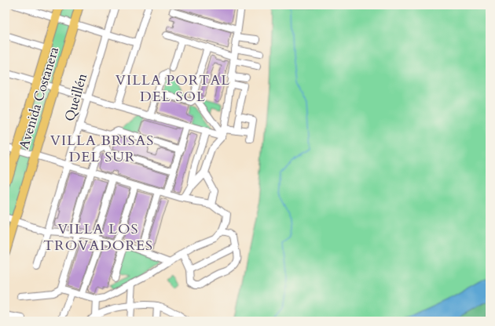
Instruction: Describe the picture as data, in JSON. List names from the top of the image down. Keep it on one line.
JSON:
{"streets":{"main road":["Avenida Costanera"],"street":["Queillén"]},"districts":["VILLA PORTAL DEL SOL","VILLA BRISAS DEL SUR","VILLA LOS TROVADORES"]}
